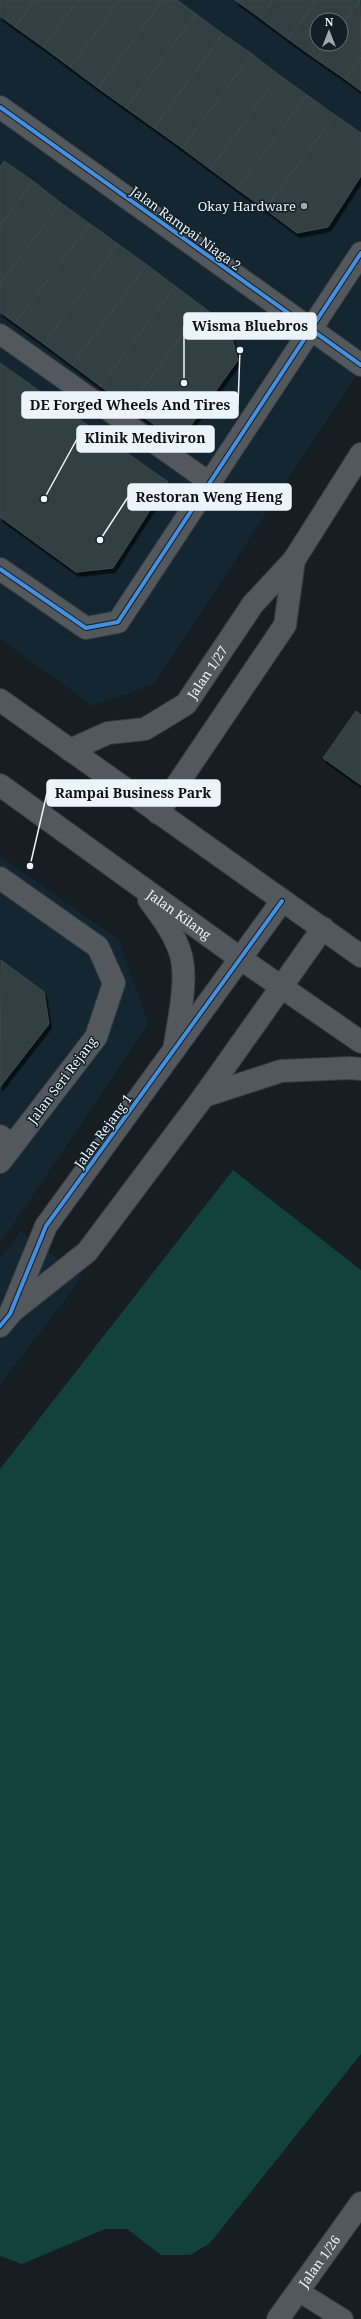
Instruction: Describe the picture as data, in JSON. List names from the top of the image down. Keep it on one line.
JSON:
{"streets":{"street":["Jalan Rampai Niaga 2","Jalan 1/27","Jalan Kilang","Jalan Seri Rejang","Jalan Rejang 1","Jalan 1/26"]},"crossings":[["Jalan Kilang","Jalan Rejang 1"]],"places":["Okay Hardware","DE Forged Wheels And Tires","Wisma Bluebros","Klinik Mediviron","Restoran Weng Heng","Rampai Business Park"],"north":"top"}
